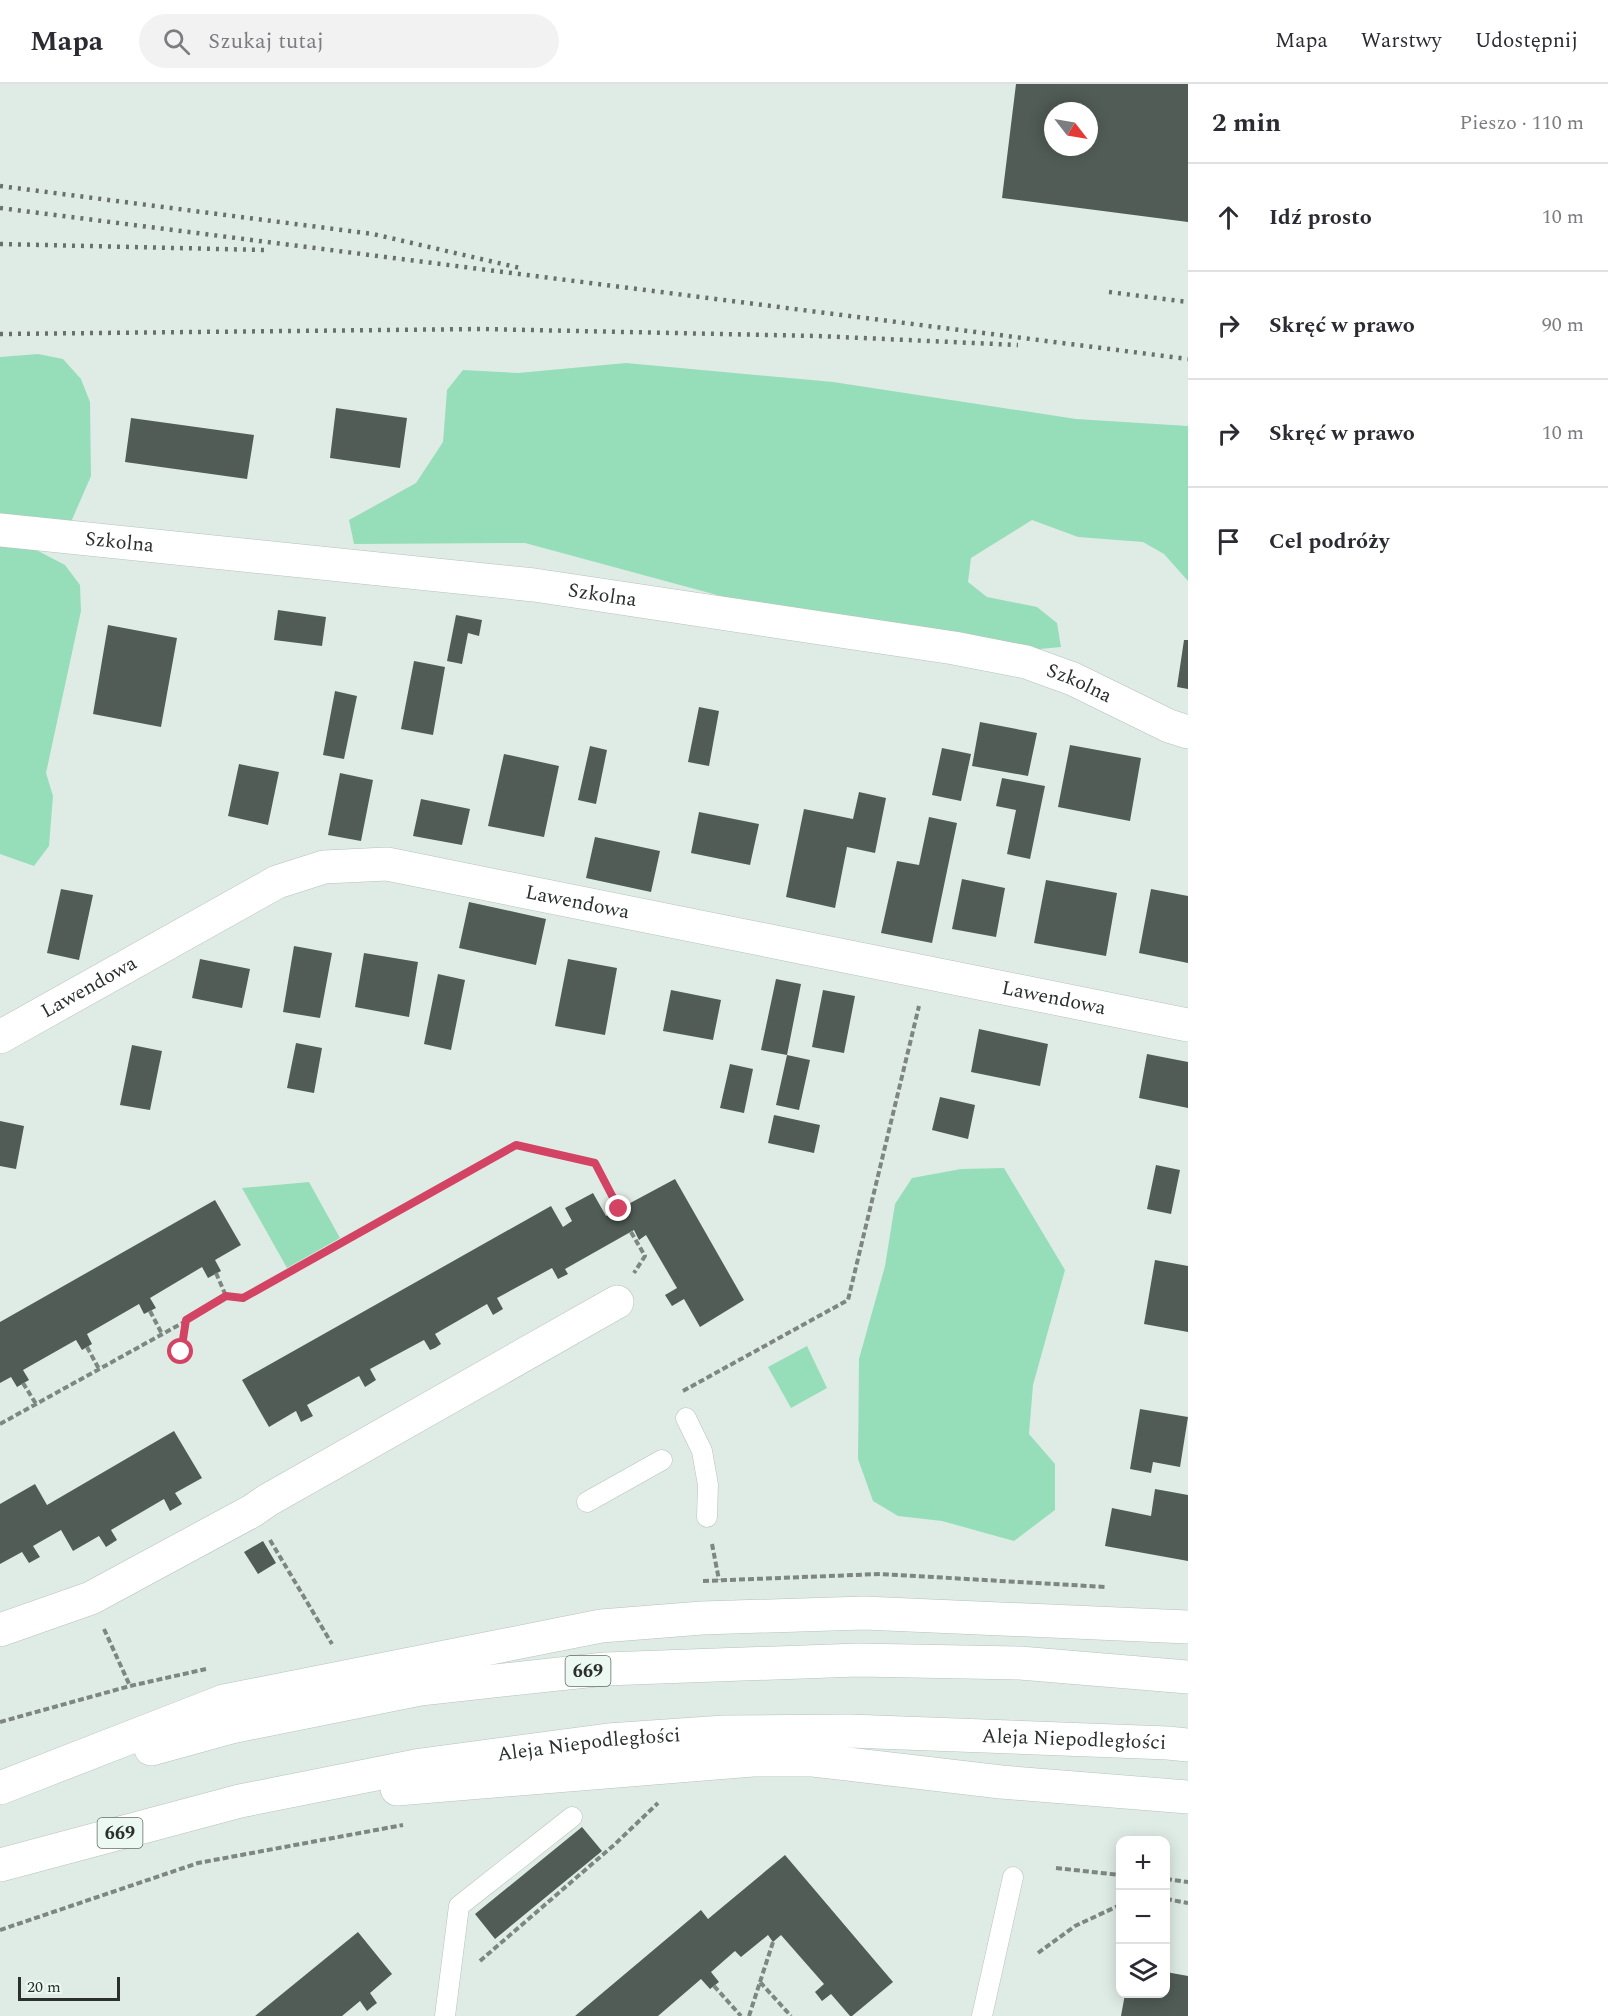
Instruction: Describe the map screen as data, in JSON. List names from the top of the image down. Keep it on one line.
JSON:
{"streets":{"main road":["Szkolna","Lawendowa","669","Aleja Niepodległości"]},"scale_bar":"20 m","north":"bottom right","page":{"header":"Mapa","search":"Szukaj tutaj","nav":["Mapa","Warstwy","Udostępnij"],"heading":["2 min","Pieszo · 110 m"],"list":[["Idź prosto","10 m"],["Skręć w prawo","90 m"],["Skręć w prawo","10 m"],"Cel podróży"],"map_buttons":["+","−"],"scale":"20 m"}}
